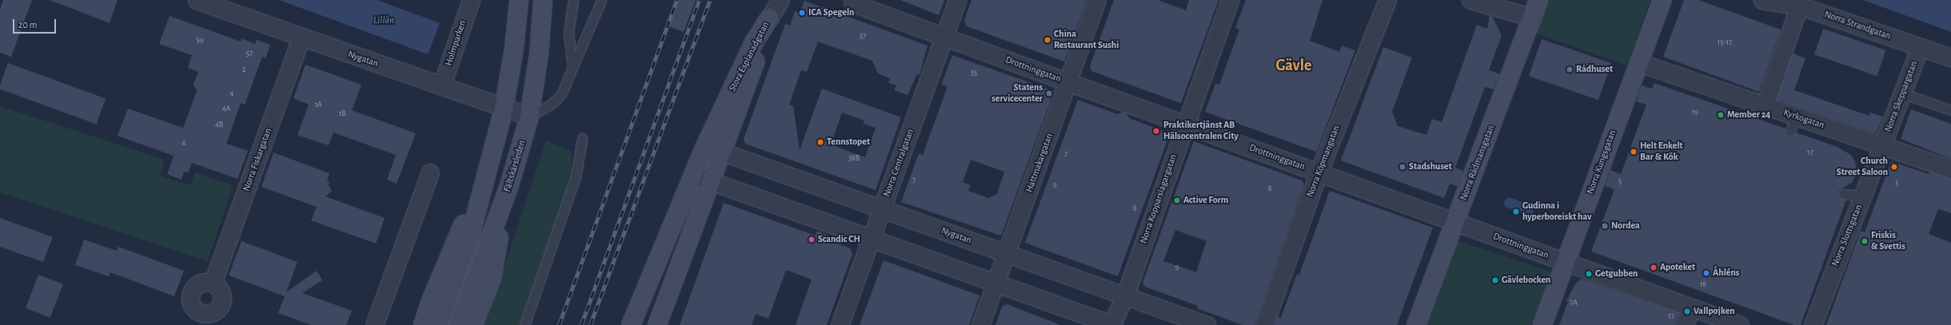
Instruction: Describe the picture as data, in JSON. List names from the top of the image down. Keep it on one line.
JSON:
{"streets":{"street":["Norra Strandgatan","Holmparken","Stora Esplanadgatan","Nygatan","Drottninggatan","Norra Skeppargatan","Kyrkogatan","Norra Fiskargatan","Norra Köpmangatan","Norra Kungsgatan","Norra Centralgatan","Hattmakargatan","Norra Rådmansgatan","Fältskärsleden","Norra Kopparslagargatan","Norra Slottsgatan"]},"crossings":[["Norra Strandgatan","Norra Skeppargatan"],["Holmparken","Nygatan"],["Stora Esplanadgatan","Nygatan"],["Nygatan","Norra Fiskargatan"],["Nygatan","Norra Centralgatan"],["Nygatan","Hattmakargatan"],["Nygatan","Fältskärsleden"],["Nygatan","Norra Kopparslagargatan"],["Drottninggatan","Norra Köpmangatan"],["Drottninggatan","Norra Kungsgatan"],["Drottninggatan","Norra Centralgatan"],["Drottninggatan","Hattmakargatan"],["Drottninggatan","Norra Rådmansgatan"],["Drottninggatan","Norra Kopparslagargatan"],["Norra Skeppargatan","Kyrkogatan"],["Norra Skeppargatan","Norra Slottsgatan"],["Kyrkogatan","Norra Kungsgatan"],["Kyrkogatan","Norra Slottsgatan"]],"districts":["Gävle"],"water":["Lillån"],"places":["ICA Spegeln","China Restaurant Sushi","Rådhuset","Statens servicecenter","Member 24","Praktikertjänst AB Hälsocentralen City","Tennstopet","Helt Enkelt Bar & Kök","Stadshuset","Church Street Saloon","Active Form","Gudinna i hyperboreiskt hav","Nordea","Scandic CH","Friskis & Svettis","Apoteket","Åhléns","Getgubben","Gävlebocken","Vallpojken"],"house_numbers":["37","59","15-17","57","2","35","4","1A","4A","19","1B","4B","6","17","7","38B","7","5","3","9","8","8","9","18","7A","17"],"scale_bar":"20 m"}
